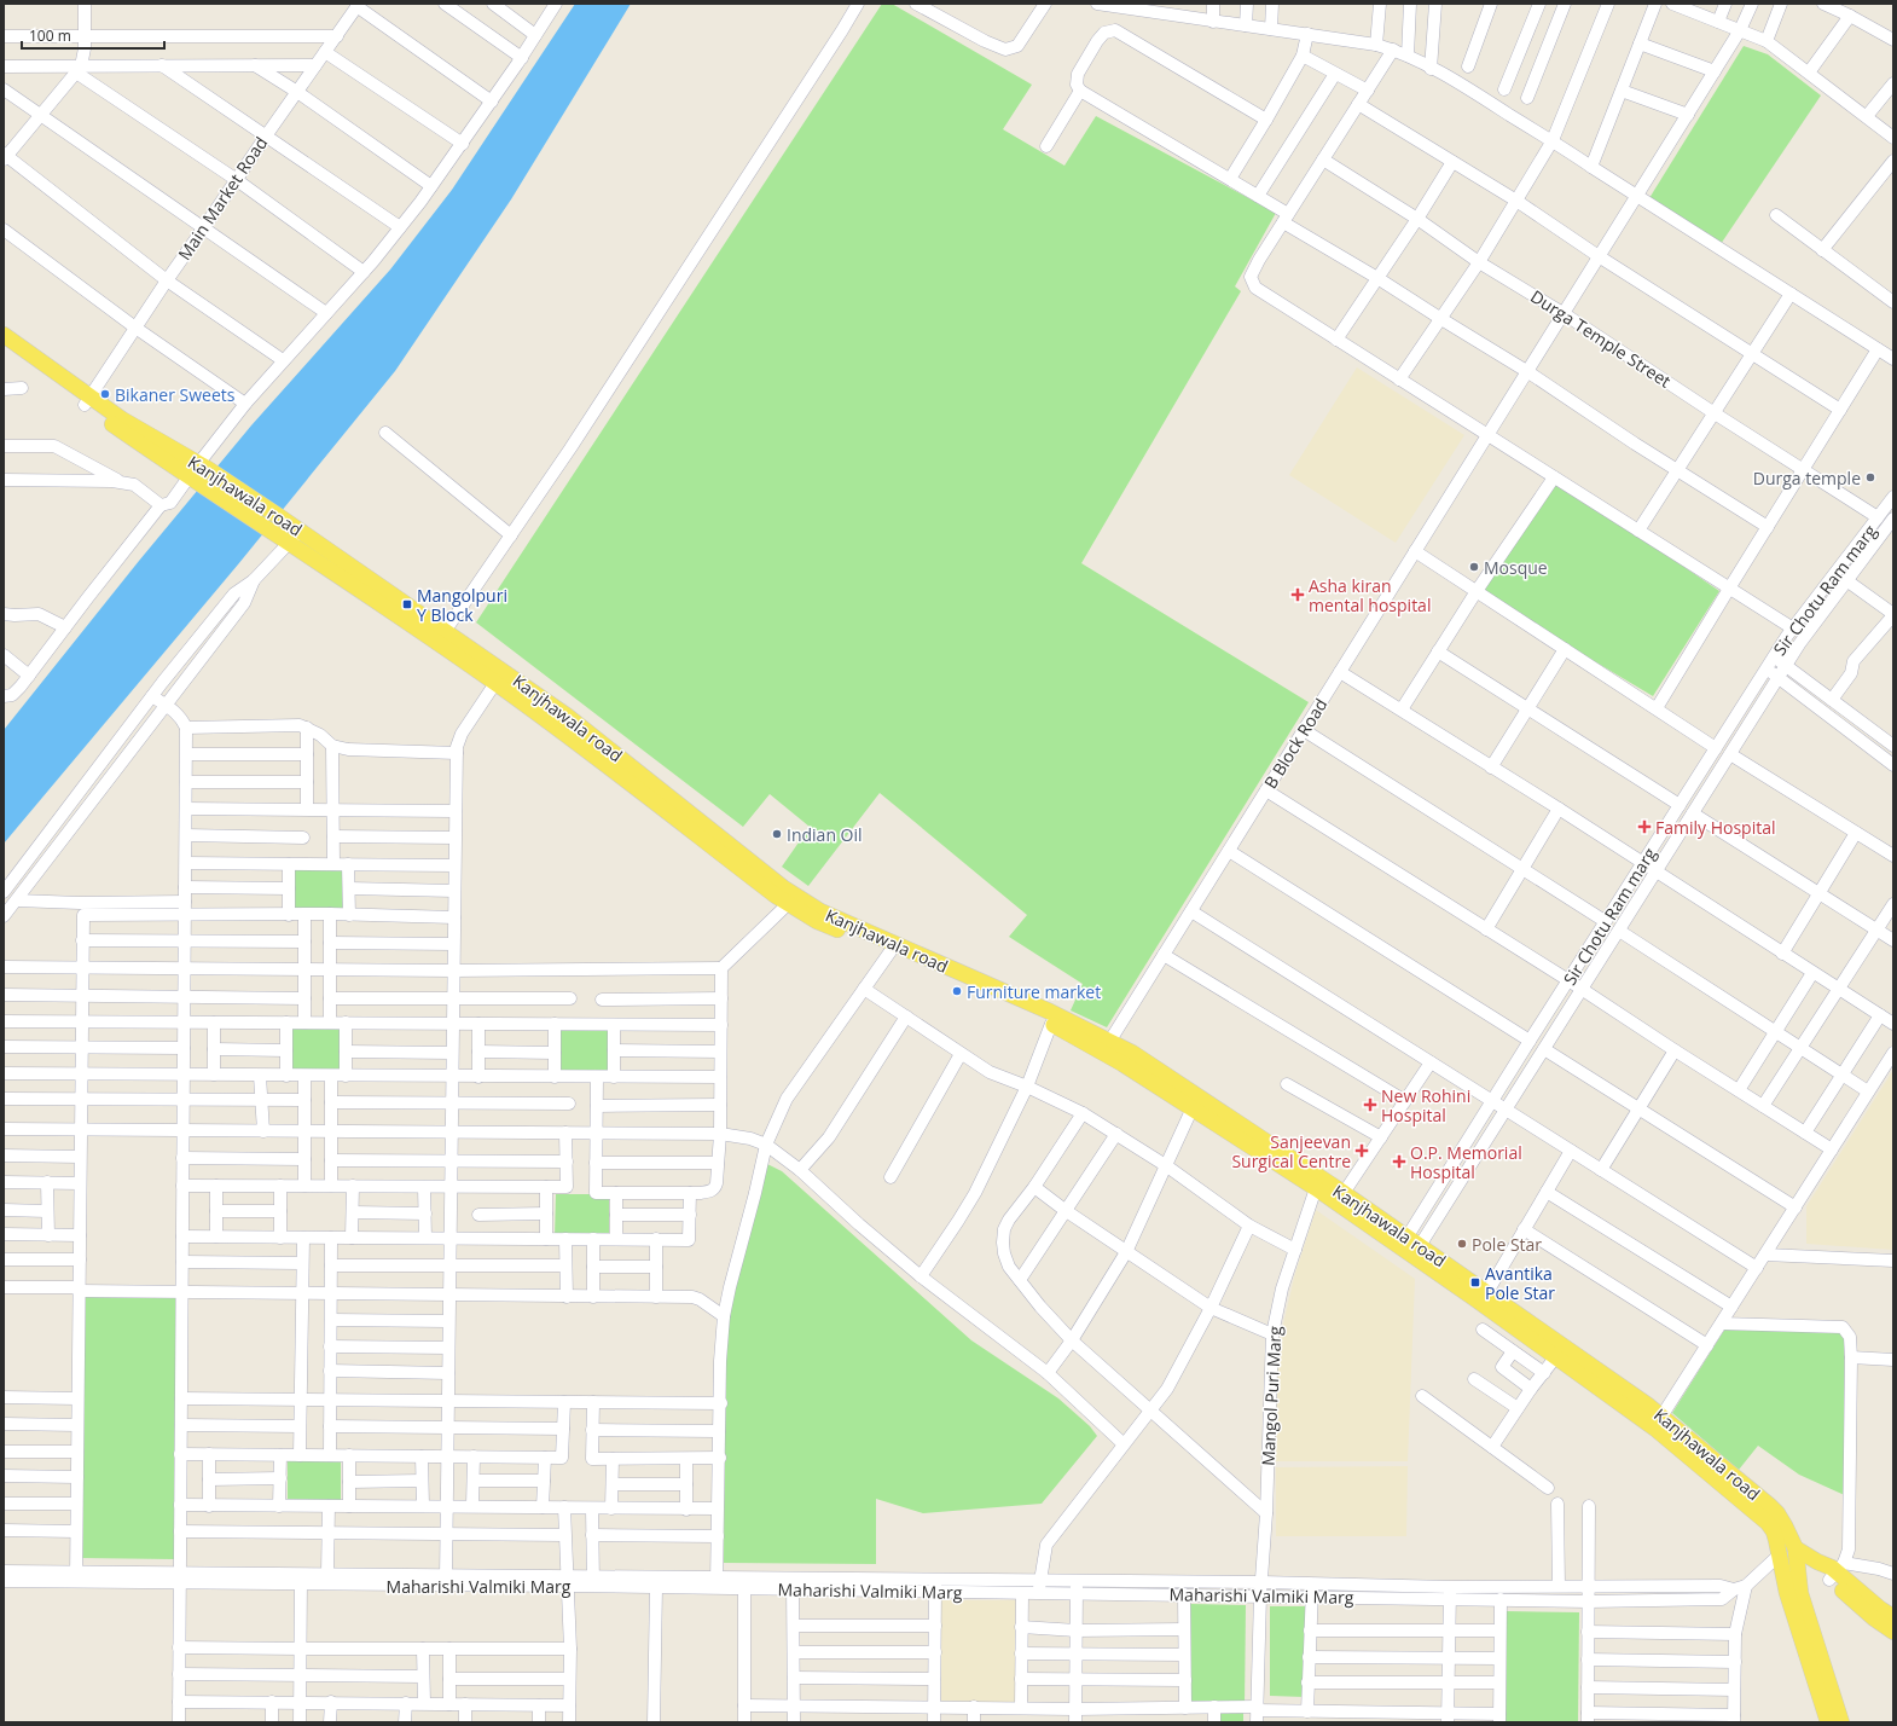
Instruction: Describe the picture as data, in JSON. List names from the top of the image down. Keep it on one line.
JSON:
{"streets":{"main road":["Kanjhawala road"],"street":["Main Market Road","Durga Temple Street","Sir Chotu Ram marg","B Block Road","Mangol Puri Marg","Maharishi Valmiki Marg"]},"crossings":[["Main Market Road","Kanjhawala road"],["Durga Temple Street","Sir Chotu Ram marg"],["Durga Temple Street","B Block Road"],["Kanjhawala road","Sir Chotu Ram marg"],["Kanjhawala road","B Block Road"],["Kanjhawala road","Mangol Puri Marg"],["Kanjhawala road","Maharishi Valmiki Marg"],["Mangol Puri Marg","Maharishi Valmiki Marg"]],"places":{"other":["Bikaner Sweets","Durga temple","Mosque","Indian Oil","Furniture market","Pole Star"],"health":["Asha kiran mental hospital","Family Hospital","New Rohini Hospital","Sanjeevan Surgical Centre","O.P. Memorial Hospital"],"transit":["Mangolpuri Y Block","Avantika Pole Star"]},"scale_bar":"100 m"}
